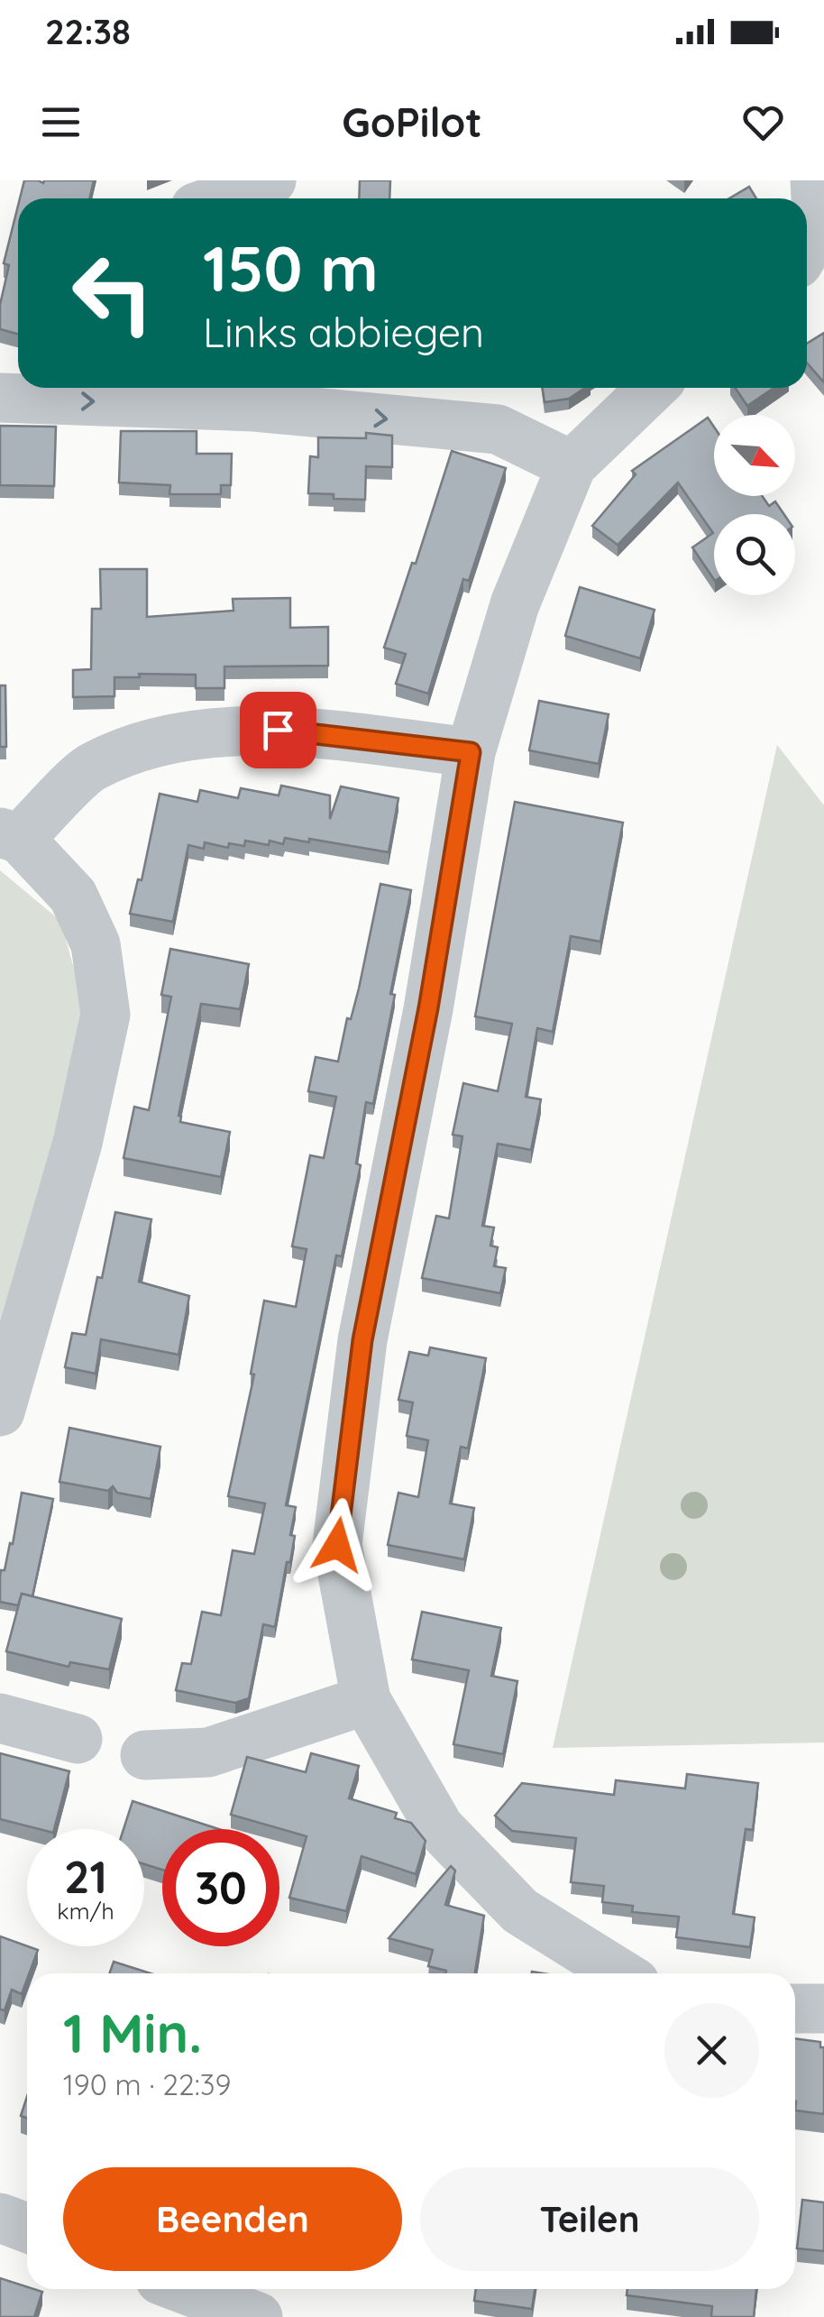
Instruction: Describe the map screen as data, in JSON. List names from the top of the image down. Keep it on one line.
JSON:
{"north":"bottom right","page":{"status":"22:38","header":"GoPilot","turn":["150 m","Links abbiegen"],"speed":"21 km/h","limit":"30","heading":["1 Min.","190 m · 22:39"],"buttons":["Beenden","Teilen"]}}
